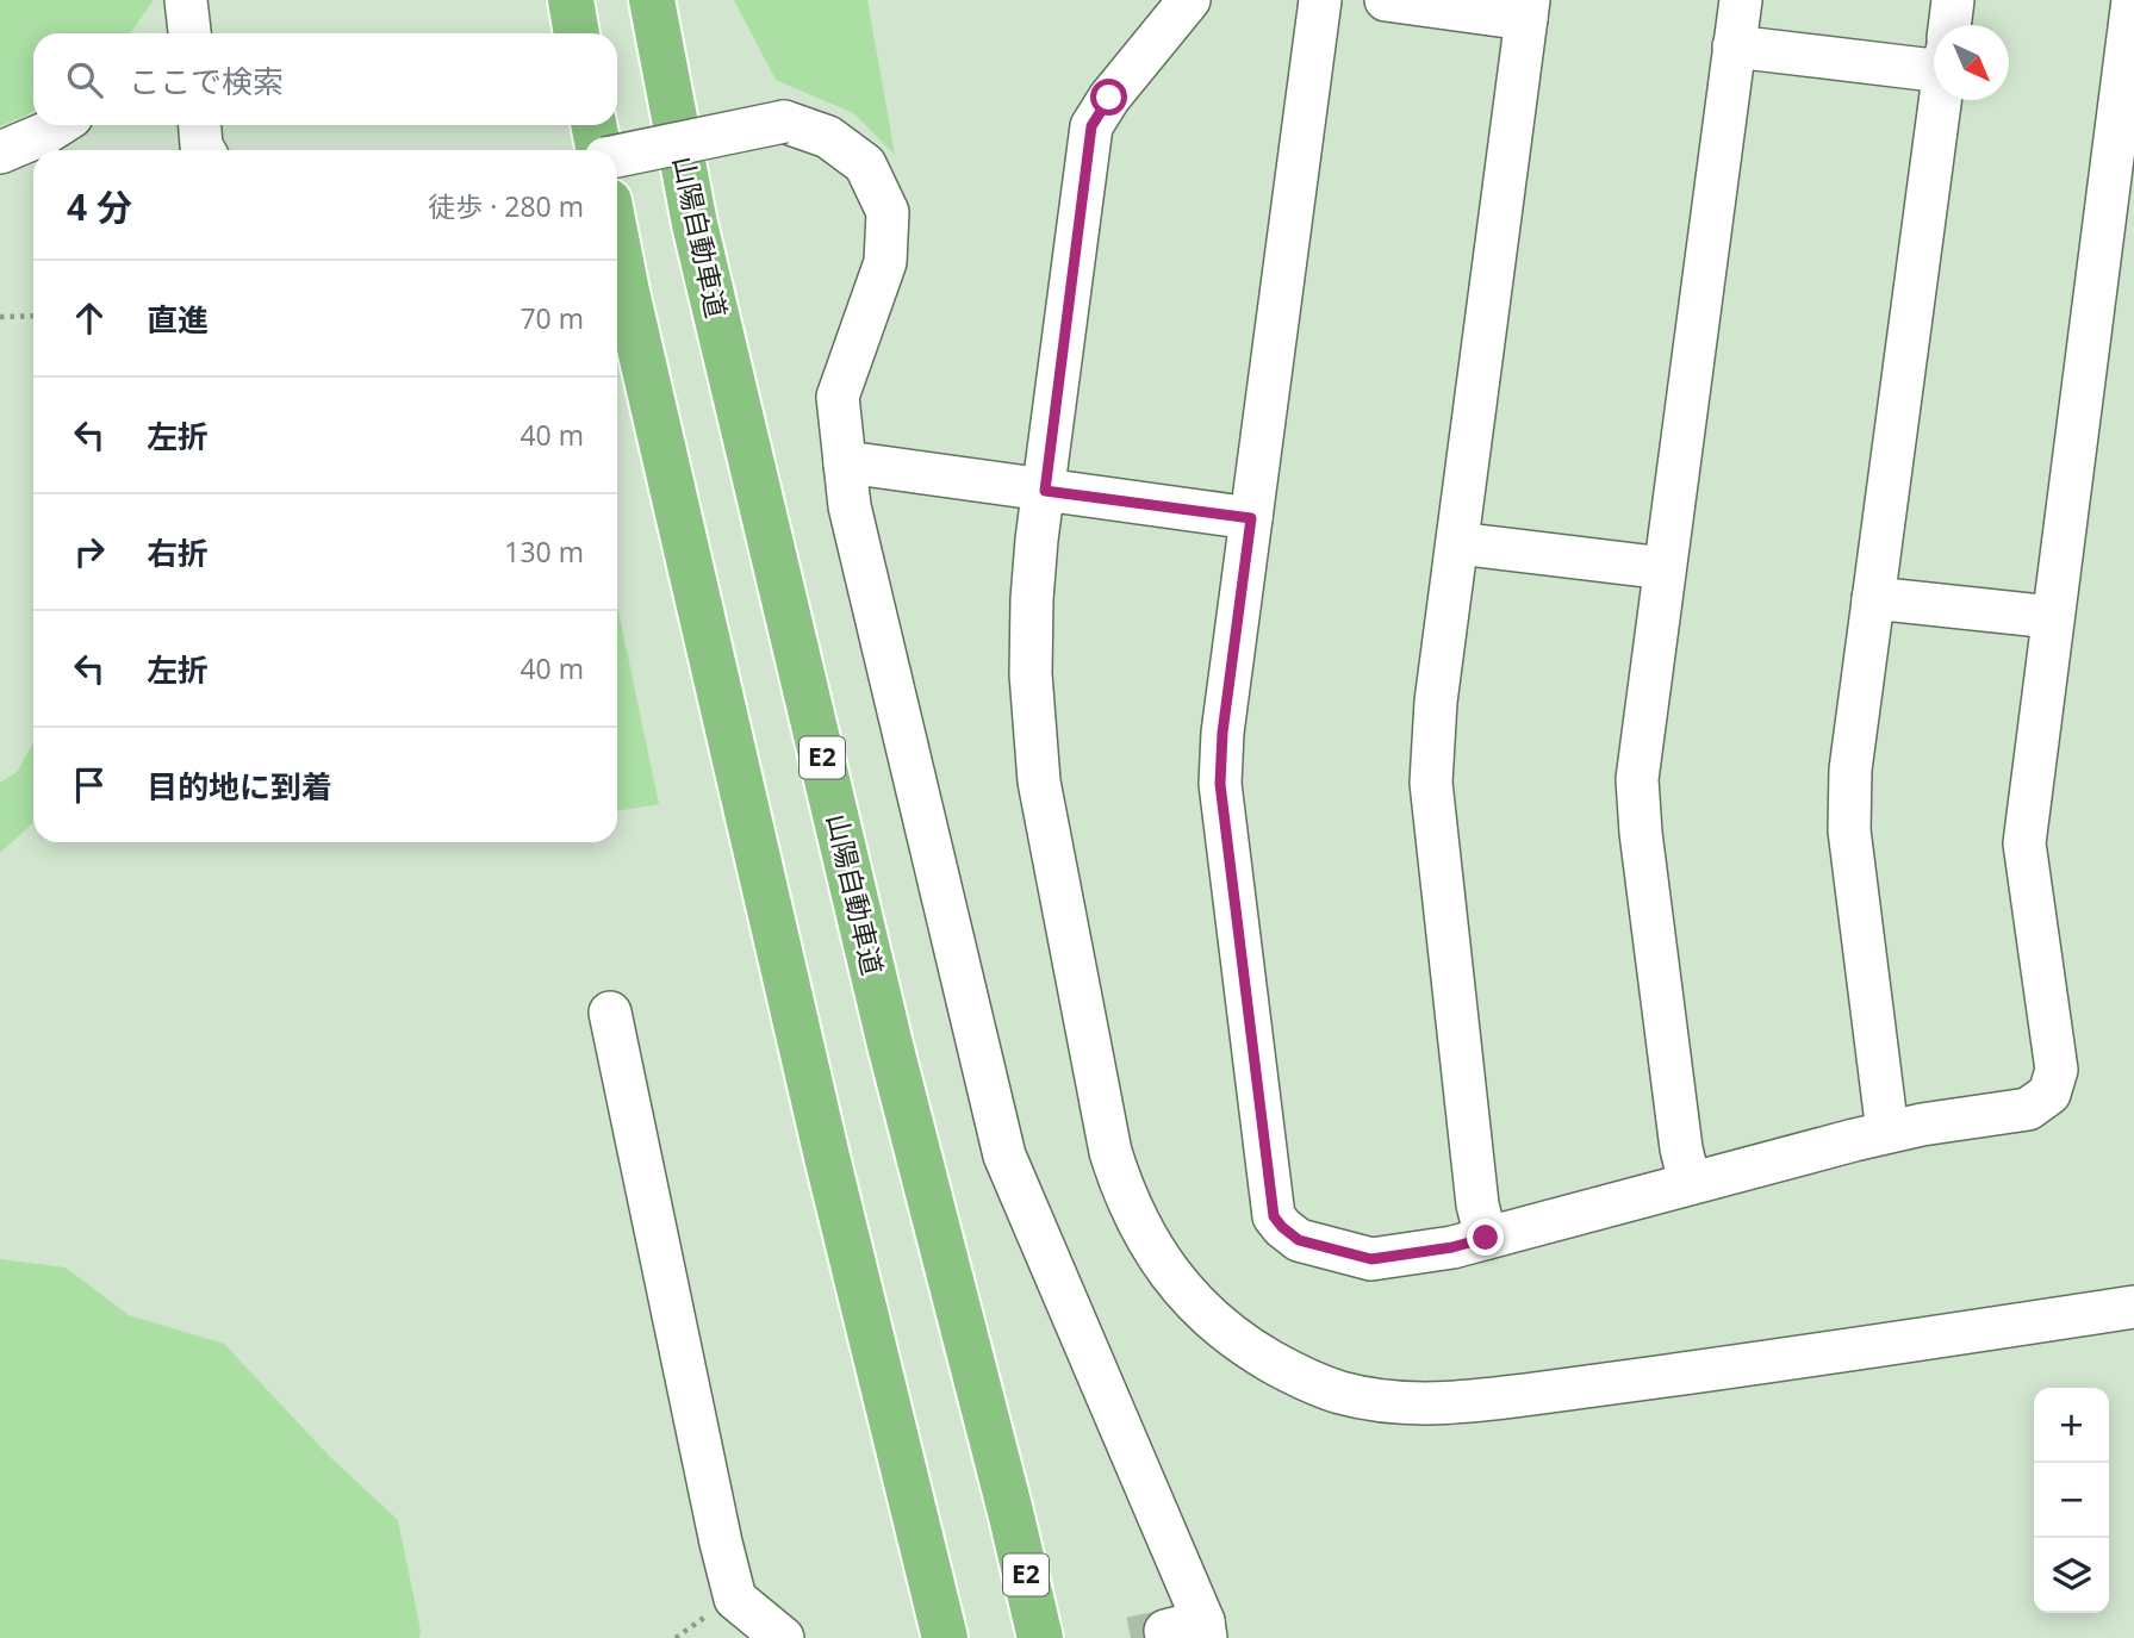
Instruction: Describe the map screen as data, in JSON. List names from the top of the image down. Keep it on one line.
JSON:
{"streets":{"highway":["山陽自動車道","E2"]},"north":"bottom right","page":{"search":"ここで検索","heading":["4 分","徒歩 · 280 m"],"list":[["直進","70 m"],["左折","40 m"],["右折","130 m"],["左折","40 m"],"目的地に到着"],"map_buttons":["+","−"]}}
